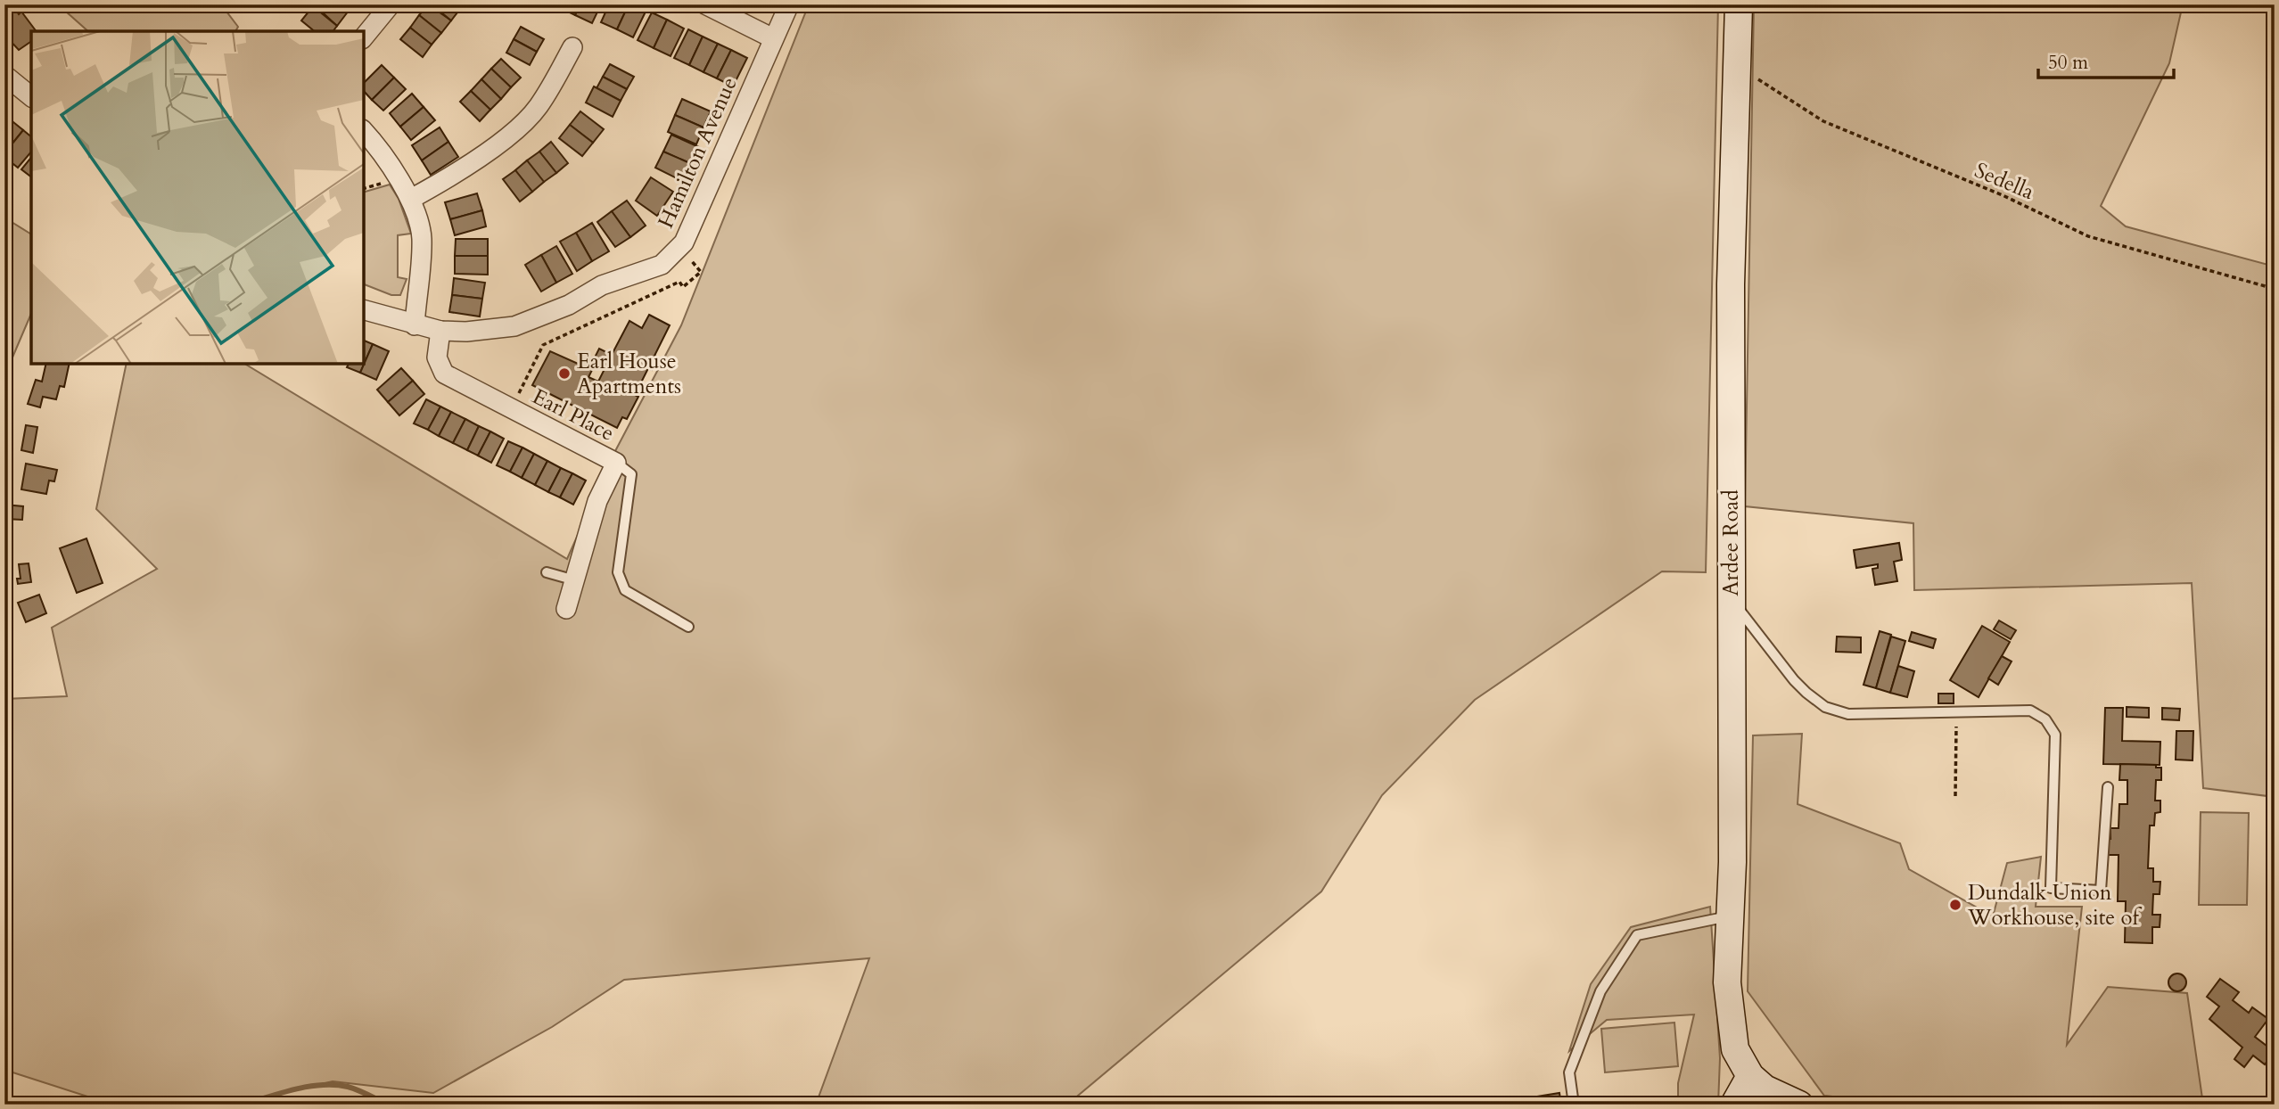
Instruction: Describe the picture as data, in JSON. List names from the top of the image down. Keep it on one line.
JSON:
{"streets":{"main road":["Ardee Road"],"street":["Hamilton Avenue","Earl Place"],"path":["Sedella"]},"crossings":[["Hamilton Avenue","Earl Place"],["Sedella","Ardee Road"]],"places":["Earl House Apartments","Dundalk Union Workhouse, site of"],"scale_bar":"50 m"}
